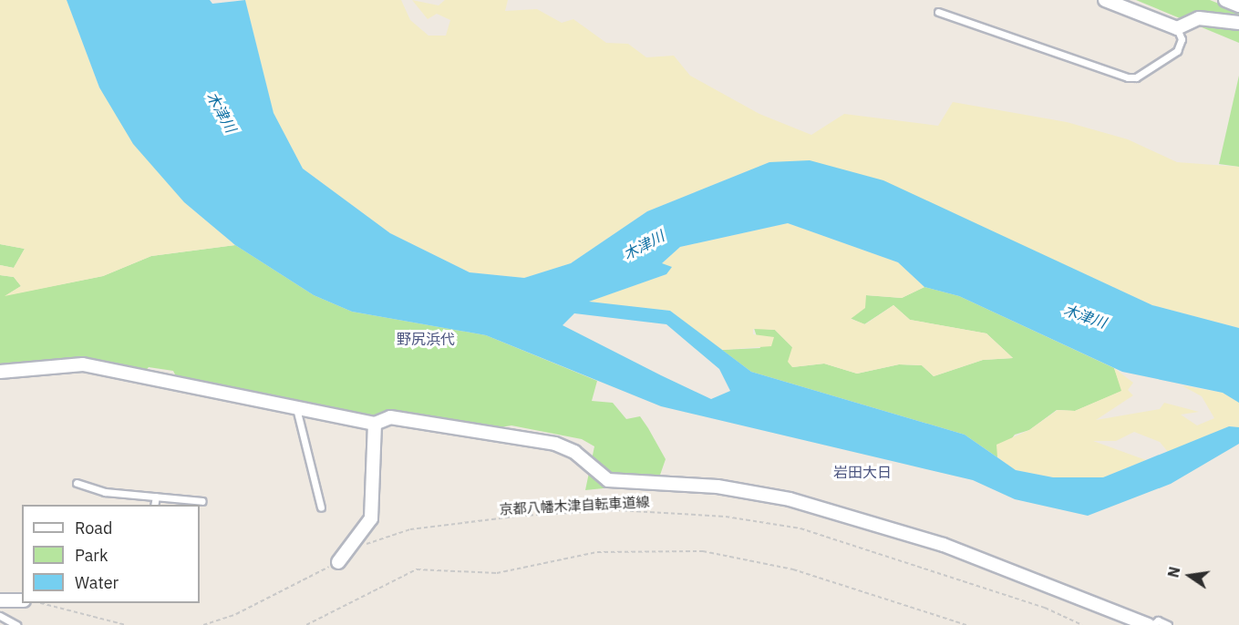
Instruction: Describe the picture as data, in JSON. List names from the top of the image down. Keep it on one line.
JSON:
{"streets":{"path":["京都八幡木津自転車道線"]},"districts":["野尻浜代","岩田大日"],"water":["木津川"],"legend":["Road","Park","Water"],"north":"left"}
